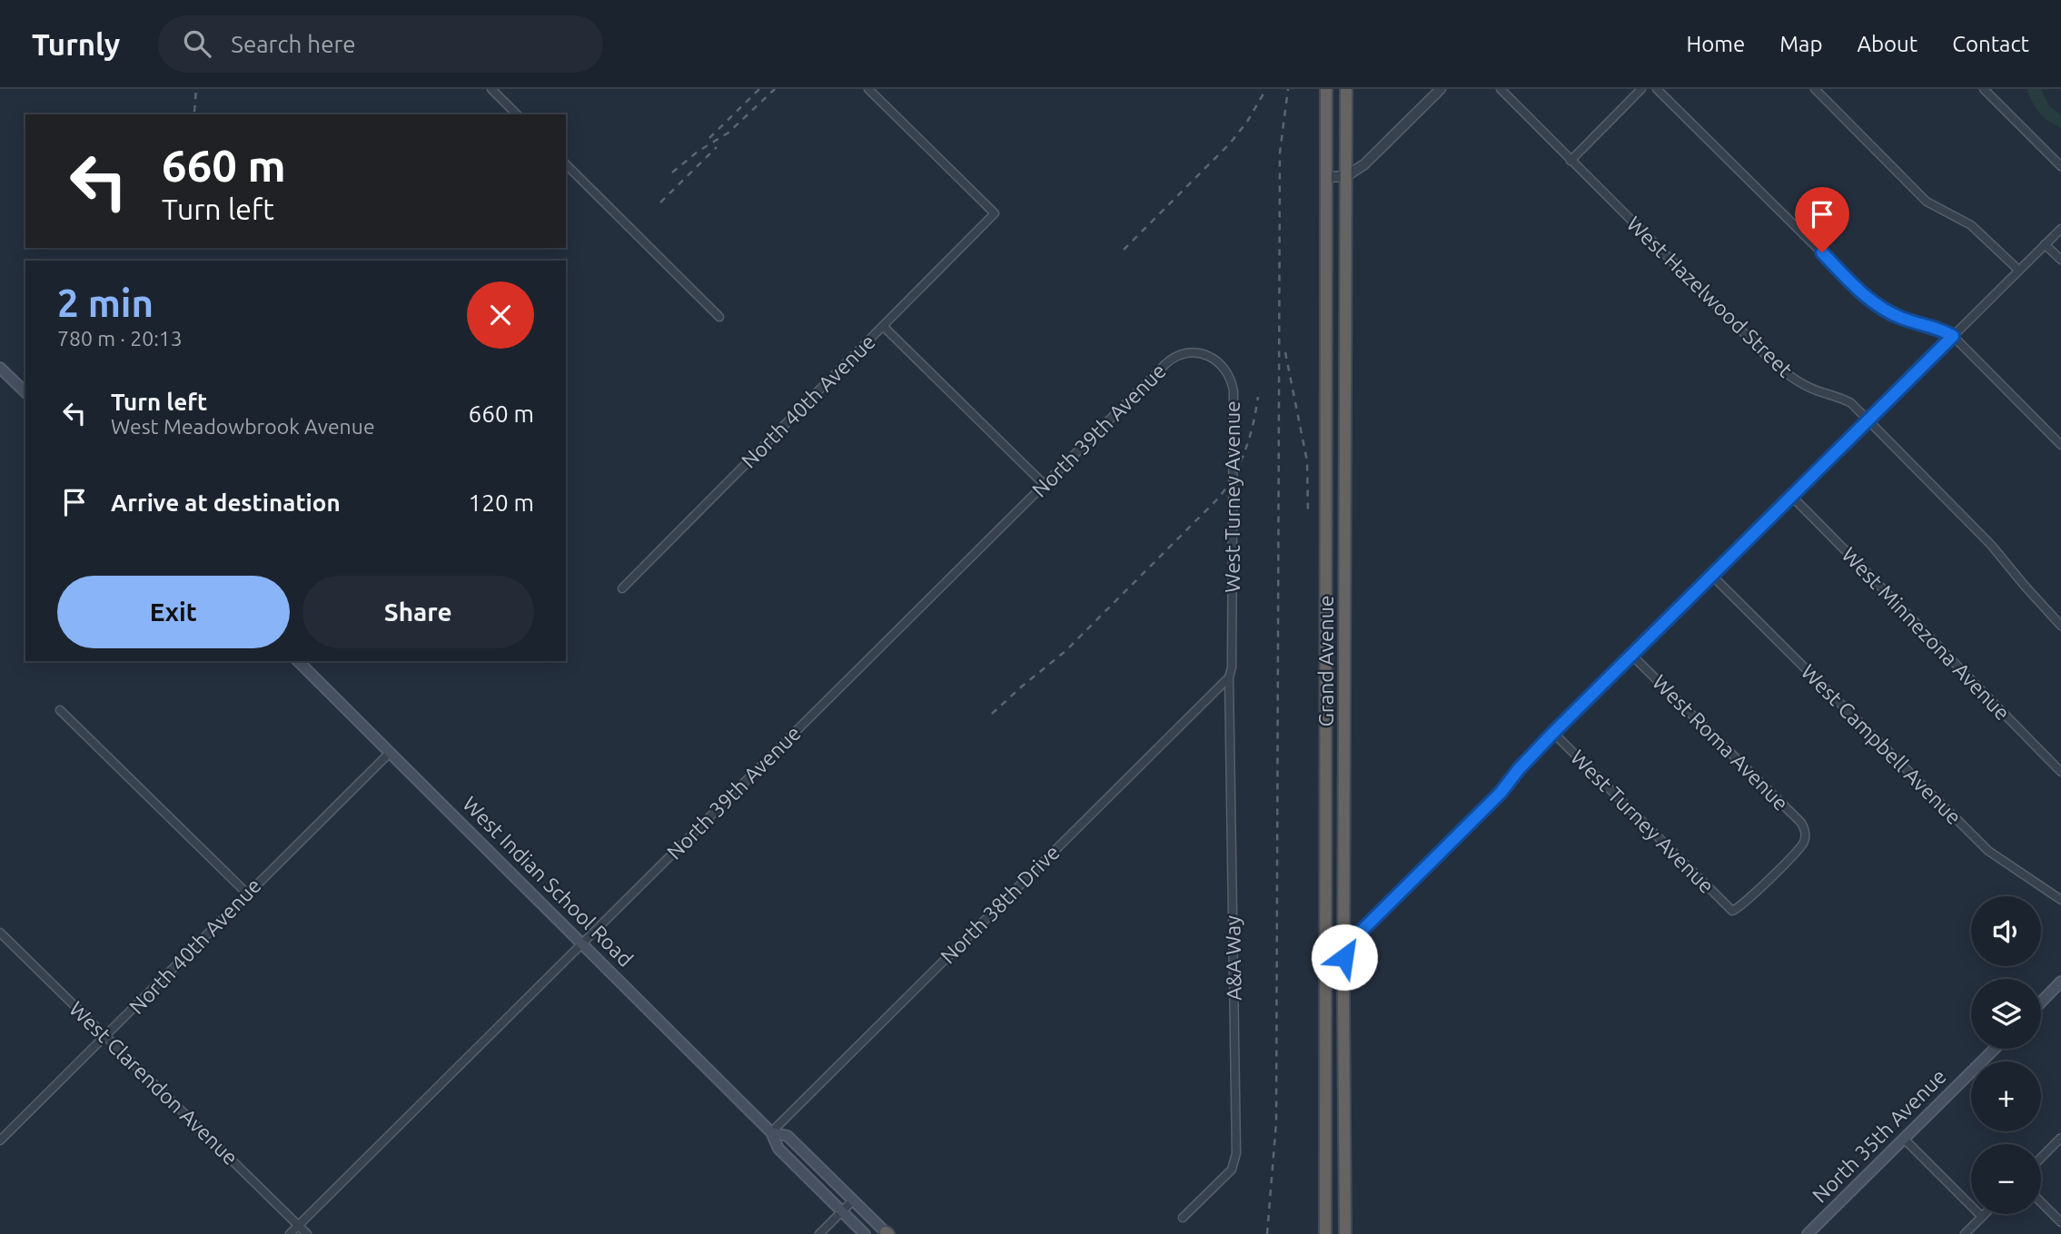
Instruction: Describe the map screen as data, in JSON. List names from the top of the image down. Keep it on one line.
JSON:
{"streets":{"highway":["Grand Avenue"],"main road":["West Indian School Road","North 35th Avenue"],"street":["West Hazelwood Street","North 40th Avenue","North 39th Avenue","West Turney Avenue","West Minnezona Avenue","West Roma Avenue","West Campbell Avenue","North 38th Drive","A&A Way","West Clarendon Avenue"]},"crossings":[["North 40th Avenue","West Indian School Road"],["North 40th Avenue","West Clarendon Avenue"],["North 39th Avenue","West Turney Avenue"],["North 39th Avenue","West Indian School Road"],["North 39th Avenue","West Clarendon Avenue"],["West Turney Avenue","West Roma Avenue"],["West Turney Avenue","North 38th Drive"],["West Turney Avenue","A&A Way"],["West Indian School Road","North 38th Drive"],["North 38th Drive","A&A Way"]],"page":{"header":"Turnly","search":"Search here","nav":["Home","Map","About","Contact"],"turn":["660 m","Turn left"],"heading":["2 min","780 m · 20:13"],"list":[{"name":"Turn left","note":"West Meadowbrook Avenue","value":"660 m"},{"name":"Arrive at destination","value":"120 m"}],"buttons":["Exit","Share"],"map_buttons":["+","−"]}}
